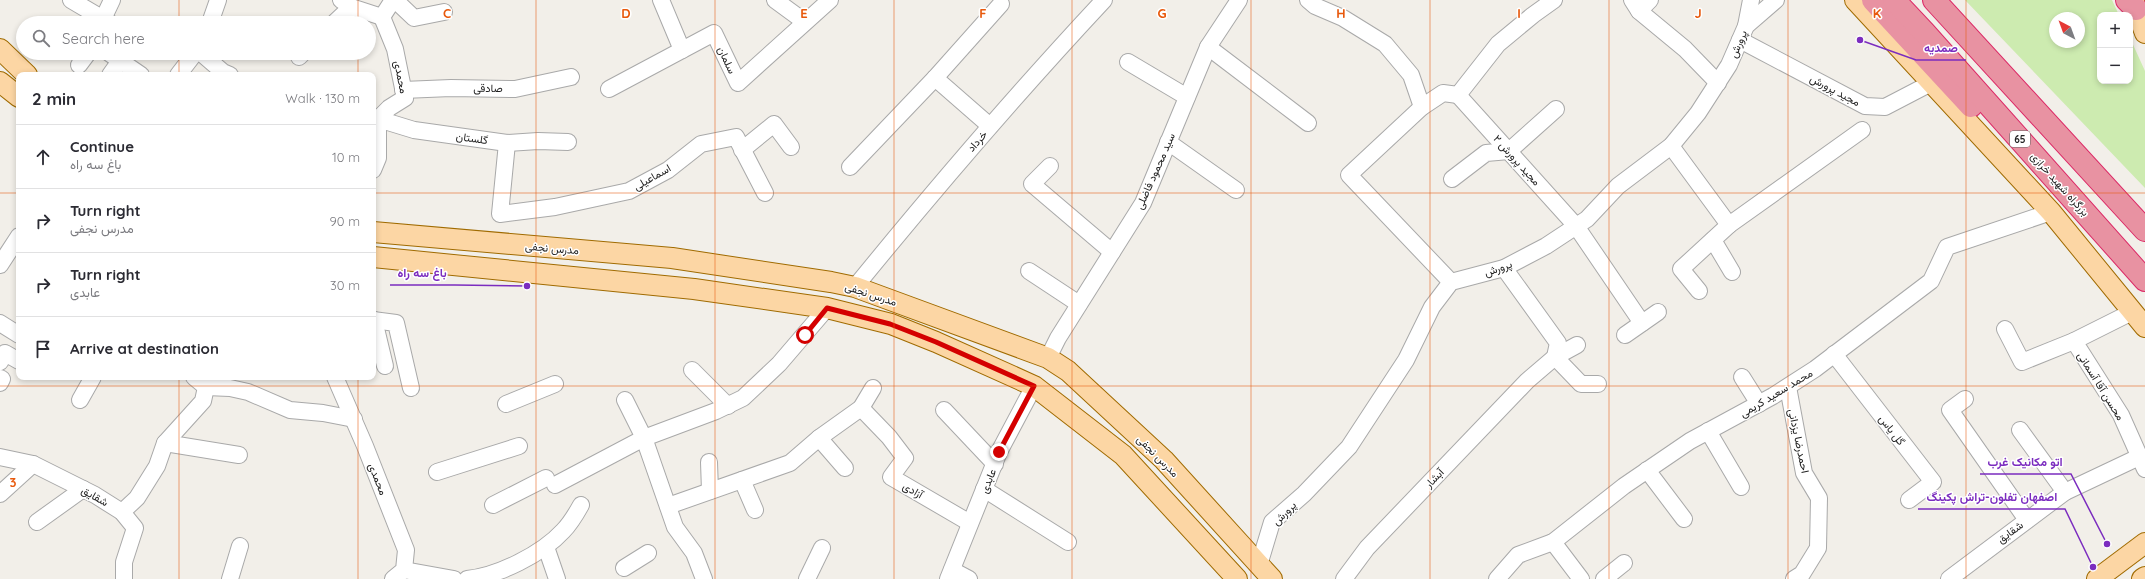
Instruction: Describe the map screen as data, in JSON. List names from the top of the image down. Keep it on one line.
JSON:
{"streets":{"highway":["65","بزرگراه شهید خرازی"],"main road":["مدرس نجفی"],"street":["پرورش","سلمان","محمدی","صادقی","مجید پرورش","گلستان","خرداد","مجید پرورش ۲","سید محمود فاضلی","اسماعیلی","محسن آقا آسمانی","محمد سعید کریمی","گل یاس","احمدرضا یزدانی","آبشار","عابدی","آزادی","شقایق"]},"crossings":[["پرورش","مجید پرورش"],["پرورش","مجید پرورش ۲"],["پرورش","مدرس نجفی"],["محمدی","صادقی"],["محمدی","گلستان"],["گلستان","اسماعیلی"],["خرداد","مدرس نجفی"],["سید محمود فاضلی","مدرس نجفی"],["مدرس نجفی","عابدی"],["محسن آقا آسمانی","شقایق"],["محمد سعید کریمی","گل یاس"],["محمد سعید کریمی","احمدرضا یزدانی"],["عابدی","آزادی"]],"places":["صمدیه","باغ سه راه","اتو مکانیک غرب","اصفهان تفلون-تراش پکینگ"],"north":"top left","page":{"map_buttons":["+","−"],"search":"Search here","heading":["2 min","Walk · 130 m"],"list":[["Continue","باغ سه راه","10 m"],["Turn right","مدرس نجفی","90 m"],["Turn right","عابدی","30 m"],"Arrive at destination"]},"grid":{"columns":["C","D","E","F","G","H","I","J","K"],"rows":["3"]}}
